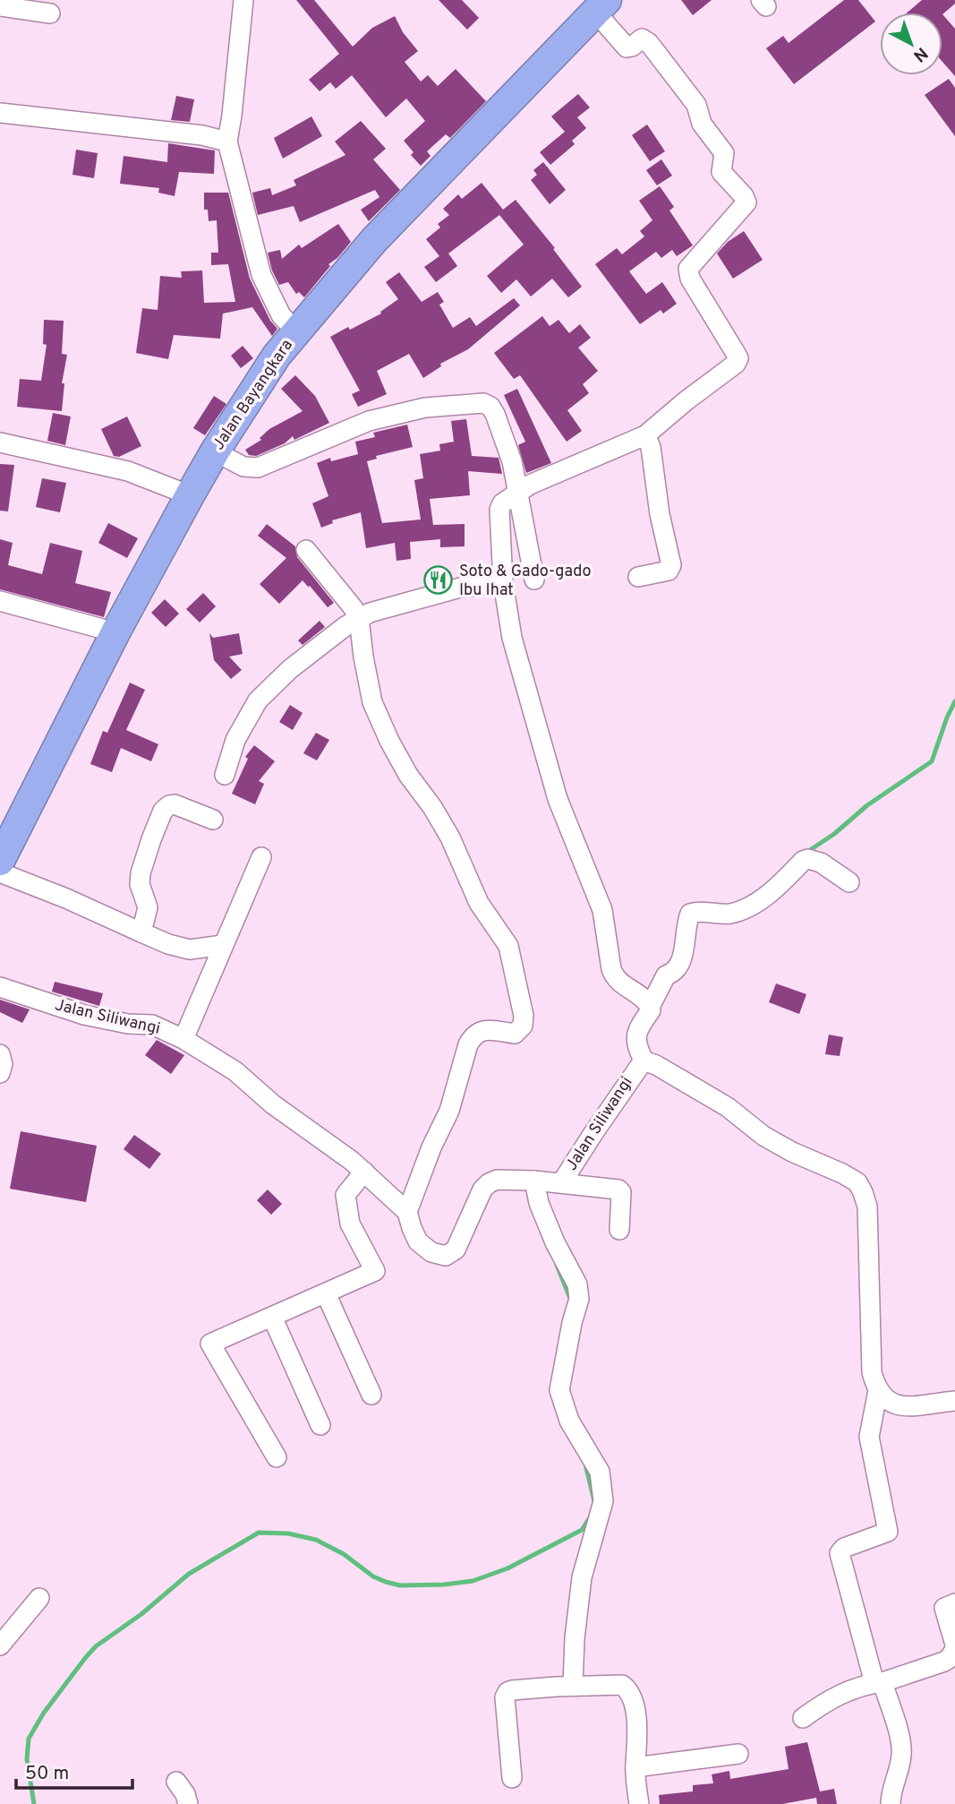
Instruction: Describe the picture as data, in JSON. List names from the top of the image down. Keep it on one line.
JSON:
{"streets":{"highway":["Jalan Bayangkara"],"street":["Jalan Siliwangi"]},"places":{"restaurant":["Soto & Gado-gado Ibu Ihat"]},"scale_bar":"50 m","north":"bottom right"}
